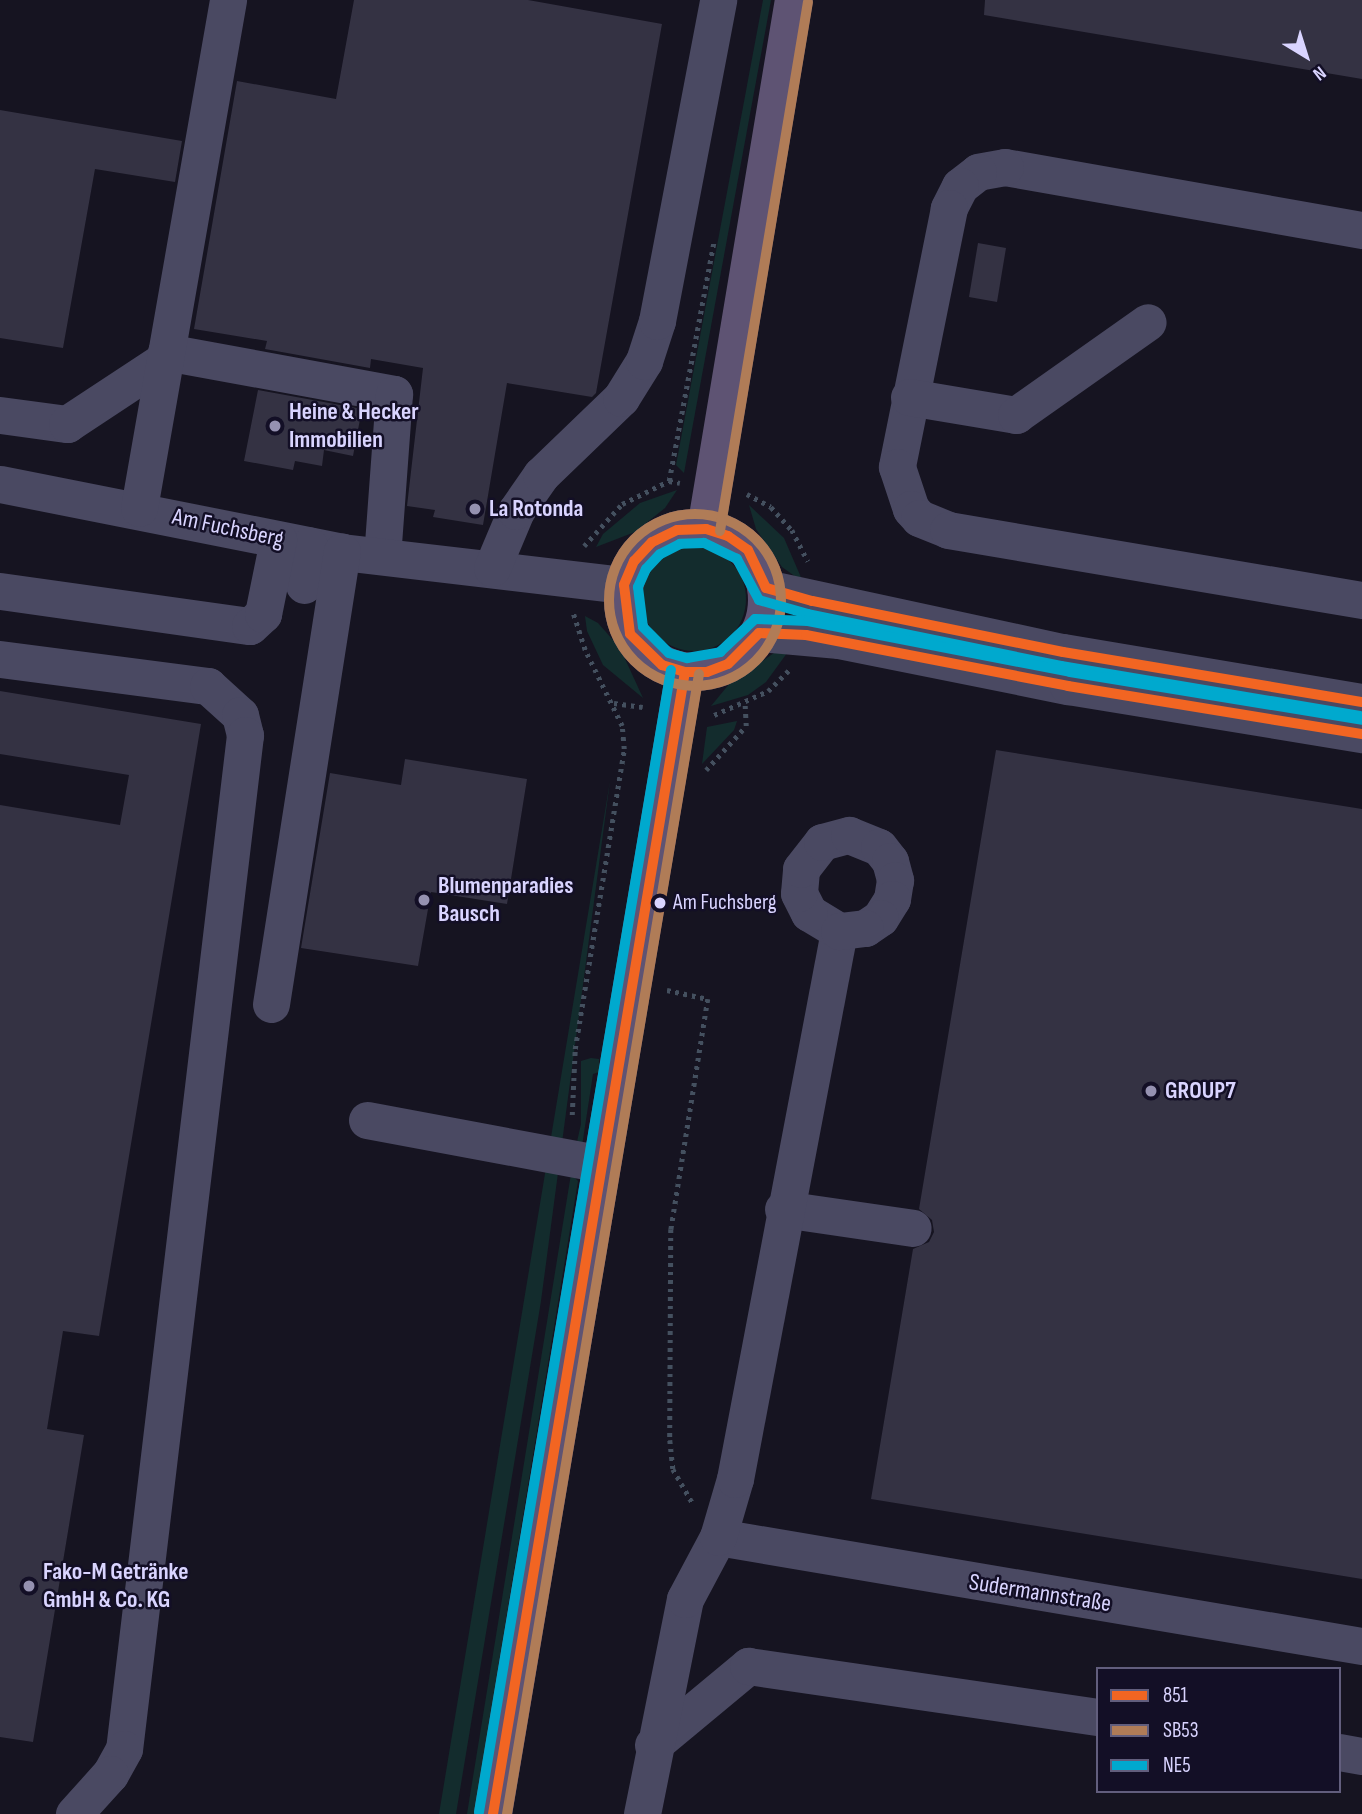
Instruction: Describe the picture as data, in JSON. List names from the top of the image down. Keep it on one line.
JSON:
{"streets":{"street":["Am Fuchsberg","Sudermannstraße"]},"places":["Heine & Hecker Immobilien","La Rotonda","Blumenparadies Bausch","Am Fuchsberg","GROUP7","Fako-M Getränke GmbH & Co. KG"],"lines":["transit line SB53","transit line 851","transit line NE5"],"legend":["851","SB53","NE5"],"north":"bottom right"}
